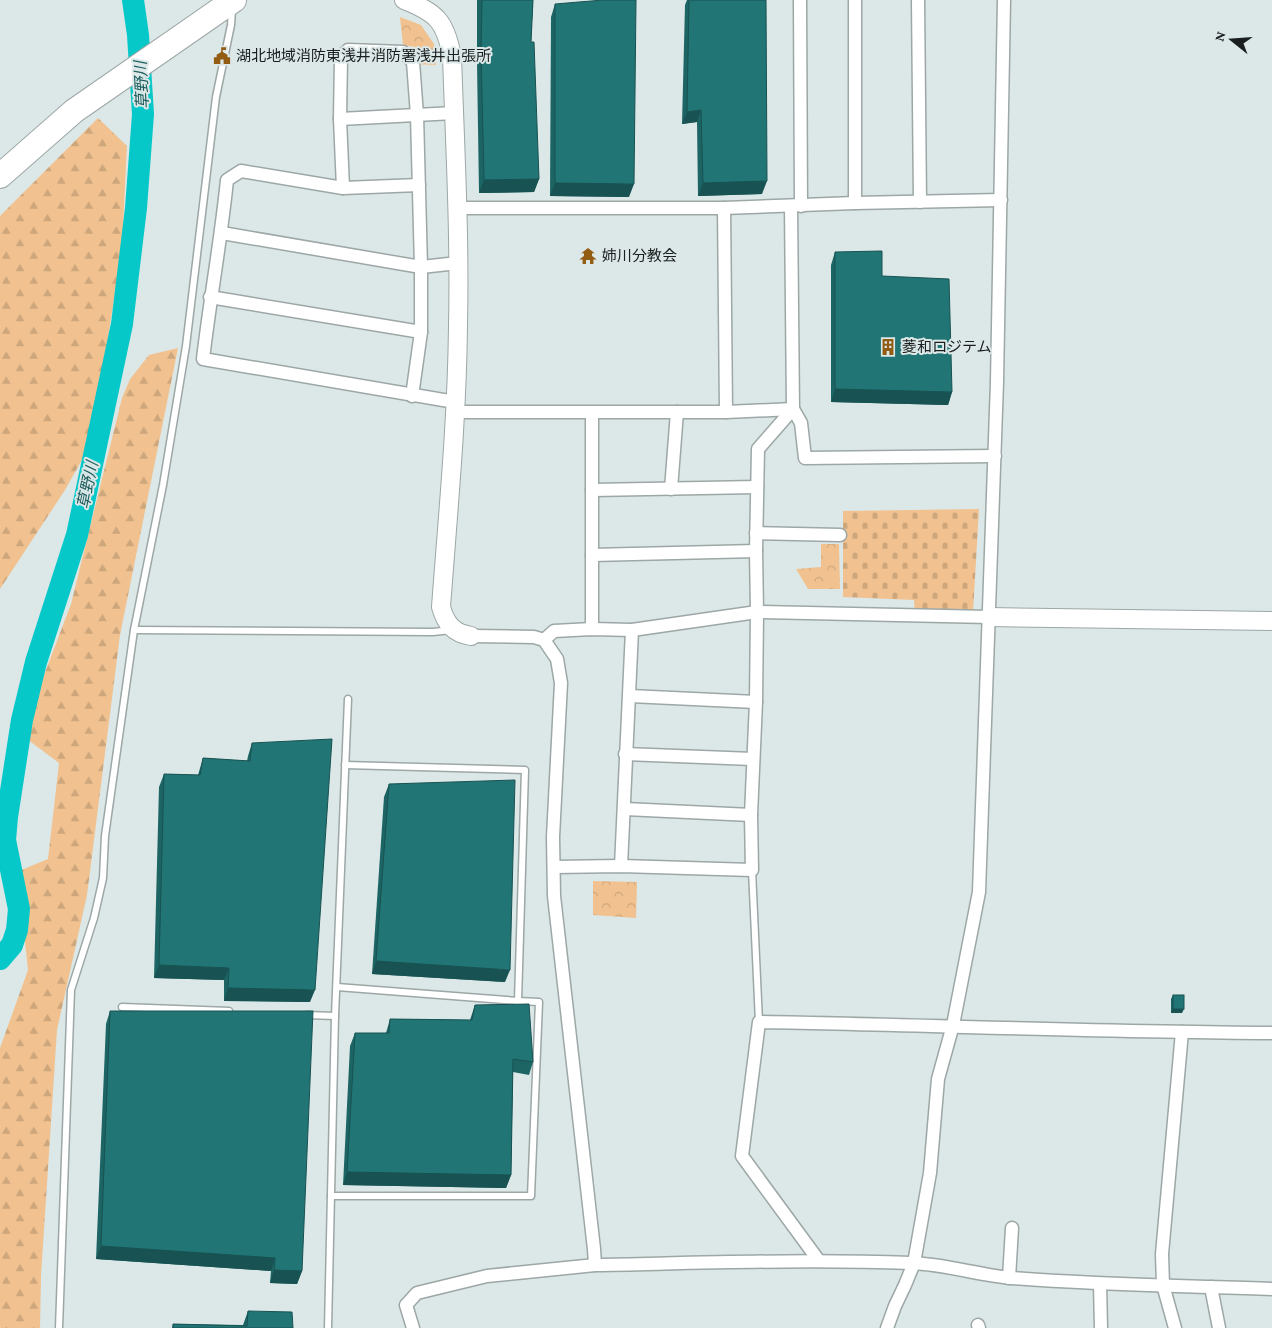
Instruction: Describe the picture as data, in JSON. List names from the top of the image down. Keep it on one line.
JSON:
{"water":["草野川"],"places":{"public building":["湖北地域消防東浅井消防署浅井出張所"],"temple":["姉川分教会"],"building":["菱和ロジテム"]},"north":"left"}
